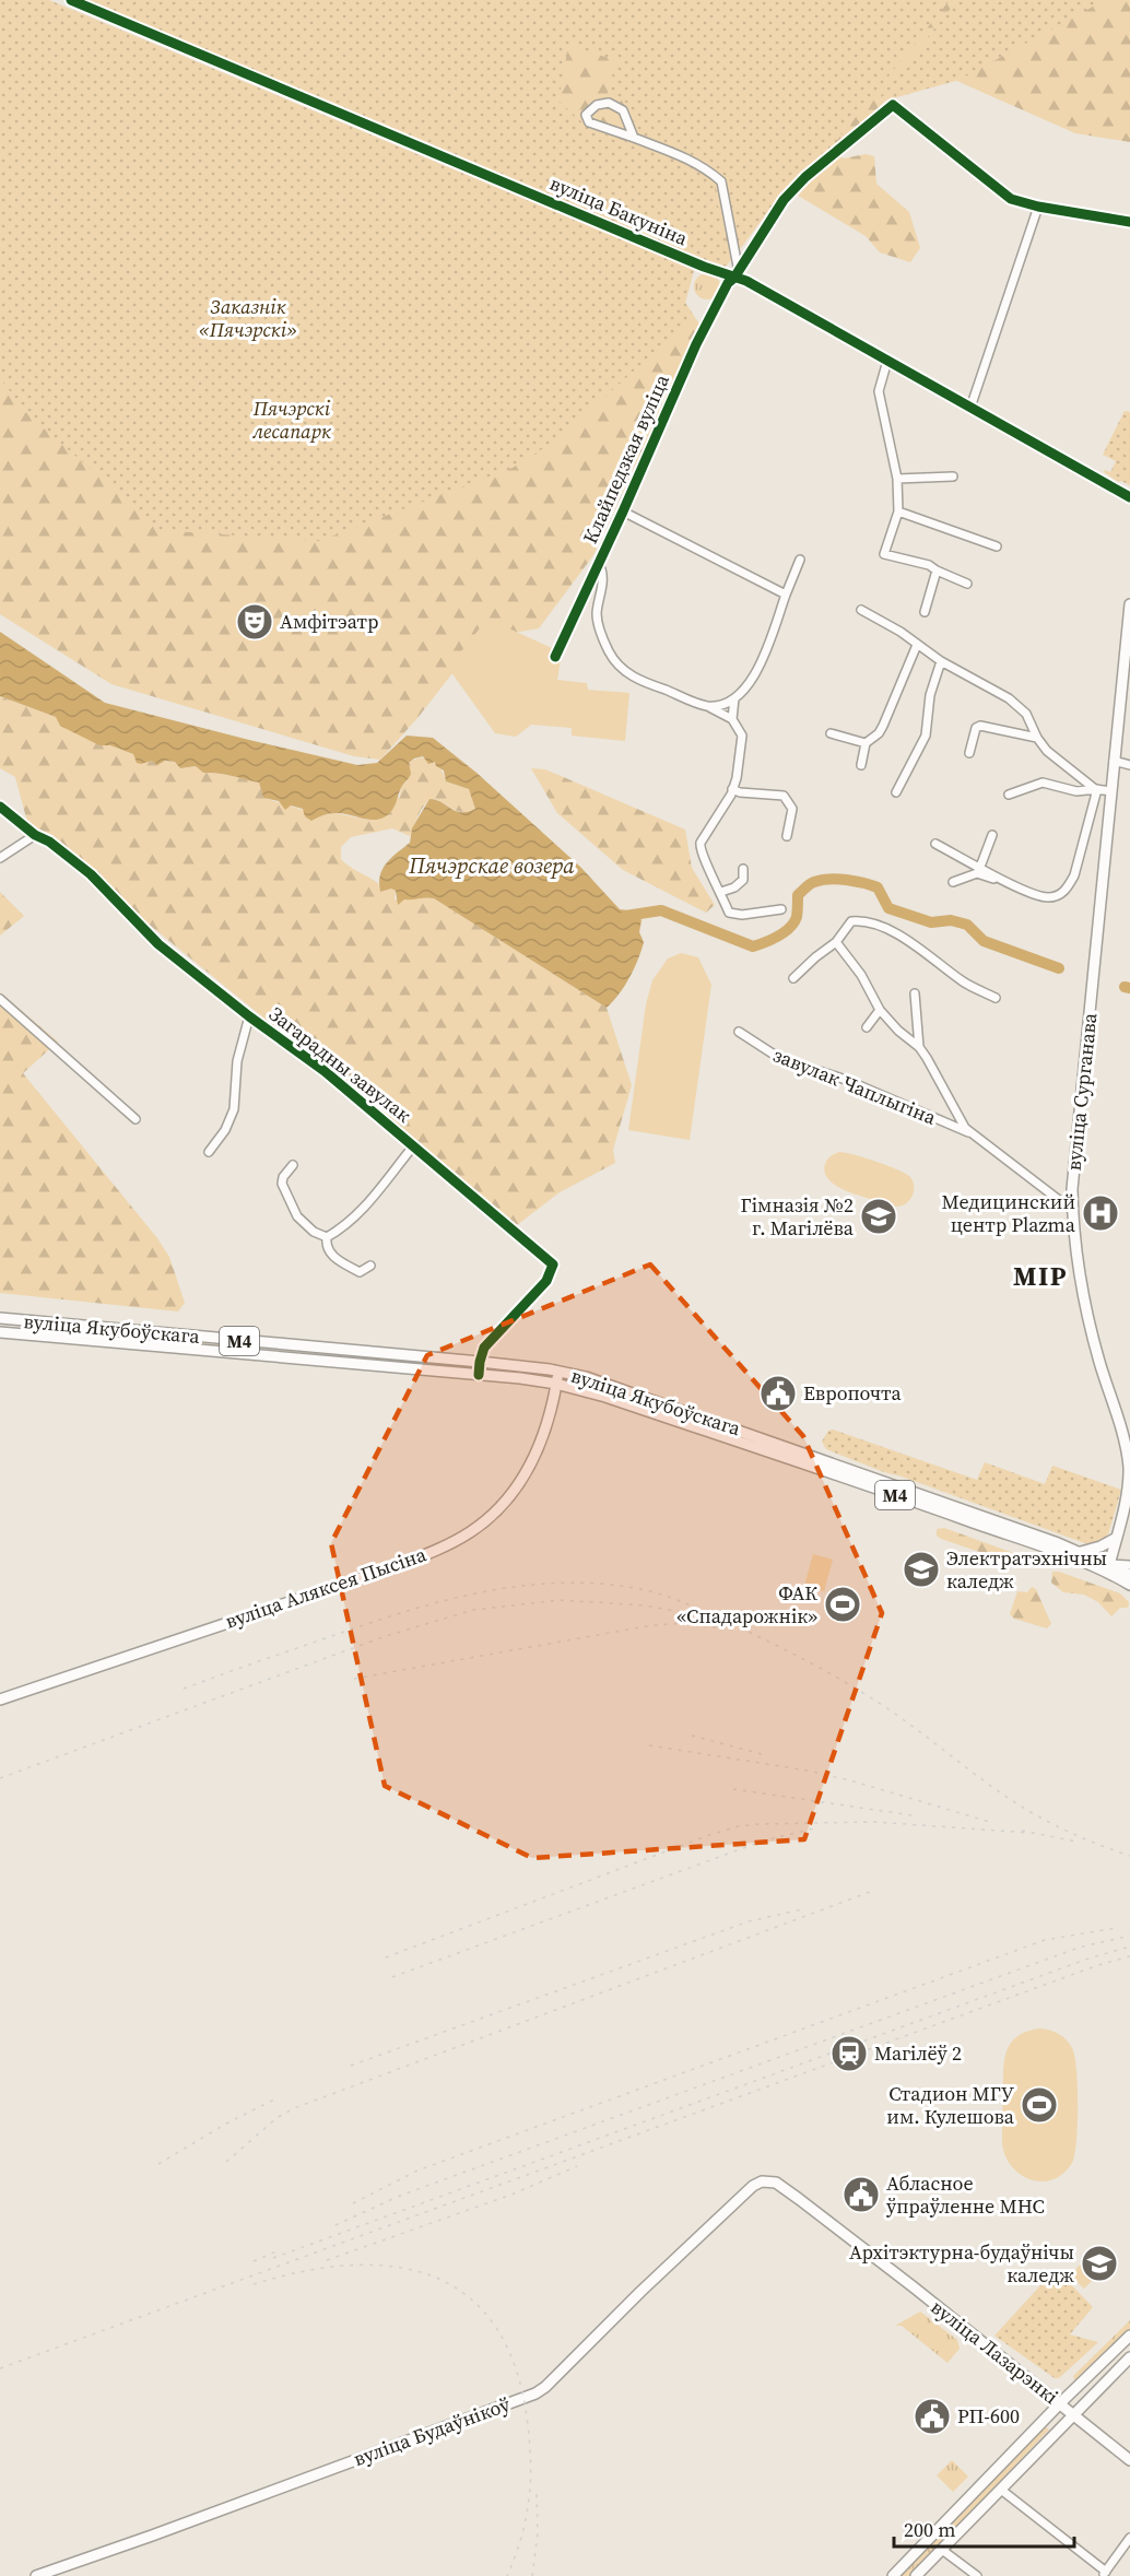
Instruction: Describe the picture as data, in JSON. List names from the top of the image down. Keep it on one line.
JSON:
{"streets":{"main road":["вуліца Сурганава","вуліца Якубоўскага","М4","вуліца Аляксея Пысіна","вуліца Лазарэнкі","вуліца Будаўнікоў"],"street":["вуліца Бакуніна","Клайпедзкая вуліца","Загарадны завулак","завулак Чаплыгіна"]},"crossings":[["вуліца Бакуніна","Клайпедзкая вуліца"],["Загарадны завулак","вуліца Якубоўскага"],["вуліца Сурганава","вуліца Якубоўскага"],["вуліца Якубоўскага","вуліца Аляксея Пысіна"],["вуліца Лазарэнкі","вуліца Будаўнікоў"]],"districts":["МІР"],"water":["Пячэрскае возера"],"parks":["Заказнік «Пячэрскі»","Пячэрскі лесапарк"],"places":{"theatre":["Амфітэатр"],"hospital":["Медицинский центр Plazma"],"school or university":["Гімназія №2 г. Магілёва","Электратэхнічны каледж","Архітэктурна-будаўнічы каледж"],"public building":["Европочта","Абласное ўпраўленне МНС","РП-600"],"sports":["ФАК «Спадарожнік»","Стадион МГУ им. Кулешова"],"station":["Магілёў 2"]},"scale_bar":"200 m"}
